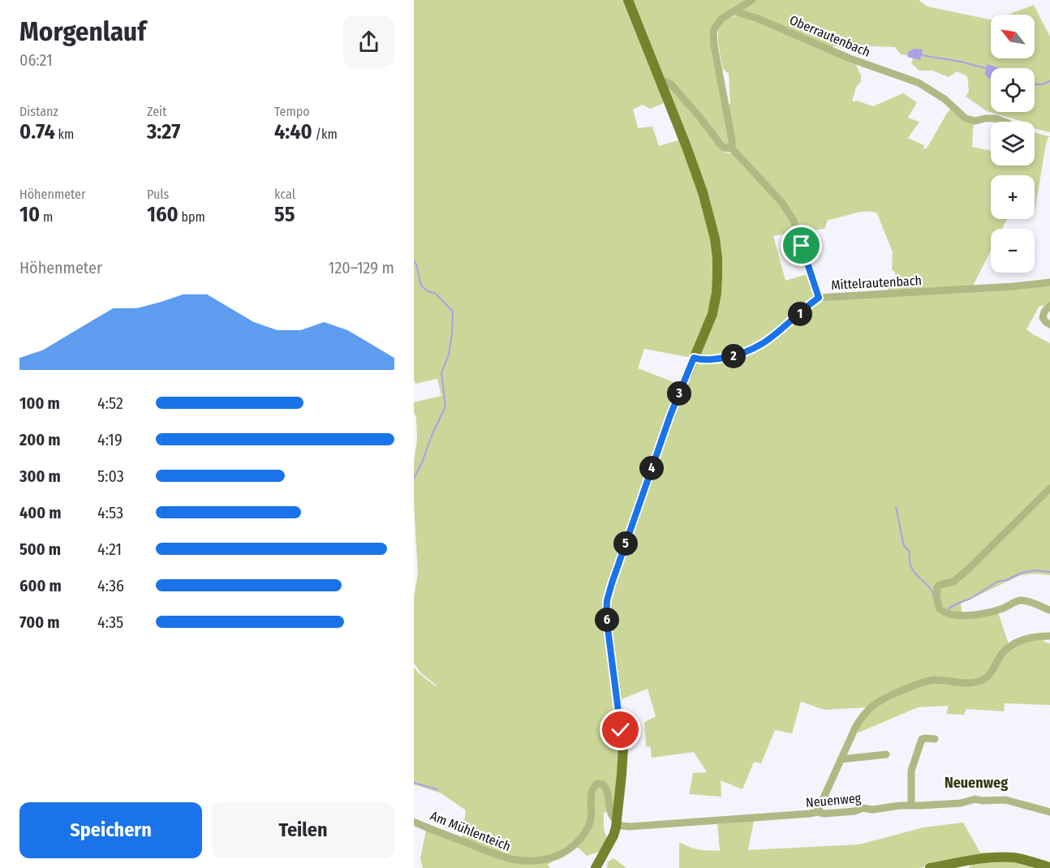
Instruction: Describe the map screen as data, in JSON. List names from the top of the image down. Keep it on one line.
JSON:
{"streets":{"street":["Oberrautenbach","Mittelrautenbach","Neuenweg","Am Mühlenteich"]},"crossings":[["Neuenweg","Am Mühlenteich"]],"districts":["Neuenweg"],"north":"top left","page":{"heading":["Morgenlauf","06:21"],"map_buttons":["+","−"],"stats":[["Distanz","0.74 km"],["Zeit","3:27"],["Tempo","4:40 /km"],["Höhenmeter","10 m"],["Puls","160 bpm"],["kcal","55"]],"chart":["Höhenmeter","120–129 m"],"pins":["1","2","3","4","5","6"],"list":[{"name":"100 m","note":"4:52"},{"name":"200 m","note":"4:19"},{"name":"300 m","note":"5:03"},{"name":"400 m","note":"4:53"},{"name":"500 m","note":"4:21"},{"name":"600 m","note":"4:36"},{"name":"700 m","note":"4:35"}],"buttons":["Speichern","Teilen"]}}
